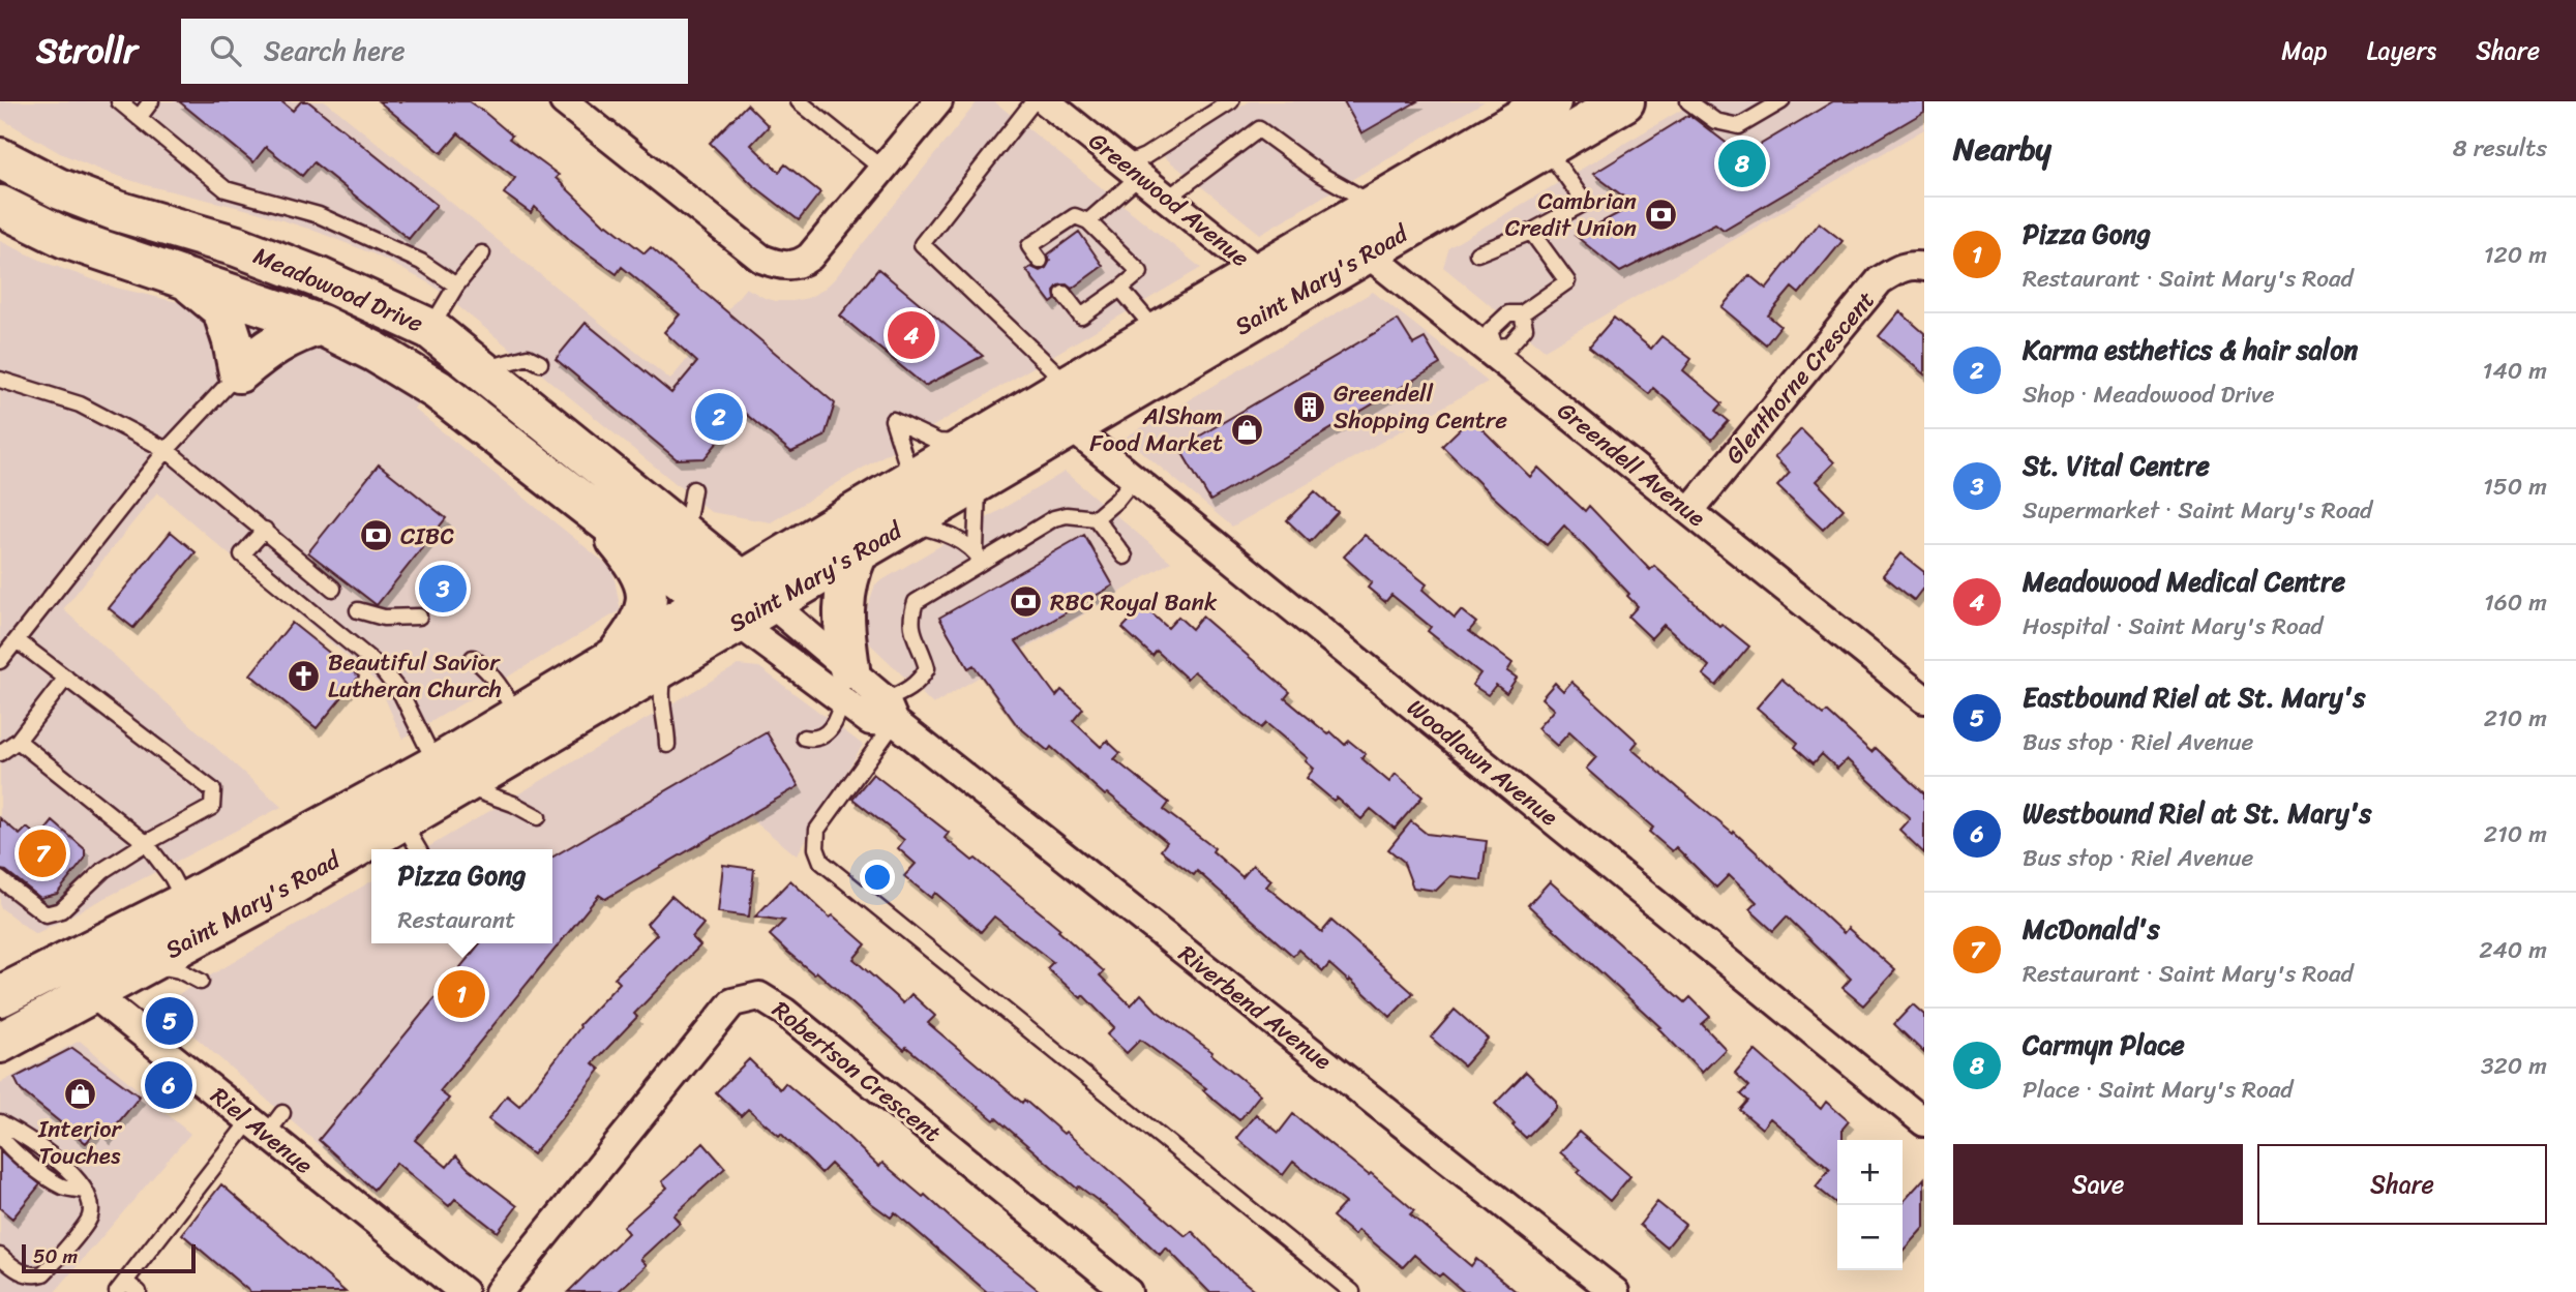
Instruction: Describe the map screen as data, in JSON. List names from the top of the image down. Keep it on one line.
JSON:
{"streets":{"main road":["Saint Mary's Road","Meadowood Drive"],"street":["Greenwood Avenue","Glenthorne Crescent","Greendell Avenue","Woodlawn Avenue","Riverbend Avenue","Robertson Crescent","Riel Avenue"]},"crossings":[["Greenwood Avenue","Saint Mary's Road"],["Saint Mary's Road","Meadowood Drive"],["Saint Mary's Road","Greendell Avenue"],["Saint Mary's Road","Woodlawn Avenue"],["Saint Mary's Road","Riverbend Avenue"],["Saint Mary's Road","Riel Avenue"],["Meadowood Drive","Riverbend Avenue"],["Glenthorne Crescent","Greendell Avenue"]],"places":{"bank":["Cambrian Credit Union","CIBC","RBC Royal Bank"],"building":["Greendell Shopping Centre"],"shop":["AlSham Food Market","Interior Touches"],"church":["Beautiful Savior Lutheran Church"]},"scale_bar":"50 m","page":{"header":"Strollr","search":"Search here","nav":["Map","Layers","Share"],"heading":["Nearby","8 results"],"pins":["8","4","2","3","7","1","5","6"],"list":[{"mark":"1","name":"Pizza Gong","note":"Restaurant · Saint Mary's Road","value":"120 m"},{"mark":"2","name":"Karma esthetics & hair salon","note":"Shop · Meadowood Drive","value":"140 m"},{"mark":"3","name":"St. Vital Centre","note":"Supermarket · Saint Mary's Road","value":"150 m"},{"mark":"4","name":"Meadowood Medical Centre","note":"Hospital · Saint Mary's Road","value":"160 m"},{"mark":"5","name":"Eastbound Riel at St. Mary's","note":"Bus stop · Riel Avenue","value":"210 m"},{"mark":"6","name":"Westbound Riel at St. Mary's","note":"Bus stop · Riel Avenue","value":"210 m"},{"mark":"7","name":"McDonald's","note":"Restaurant · Saint Mary's Road","value":"240 m"},{"mark":"8","name":"Carmyn Place","note":"Place · Saint Mary's Road","value":"320 m"}],"popup":["Pizza Gong","Restaurant"],"buttons":["Save","Share"],"map_buttons":["+","−"],"scale":"50 m"}}
